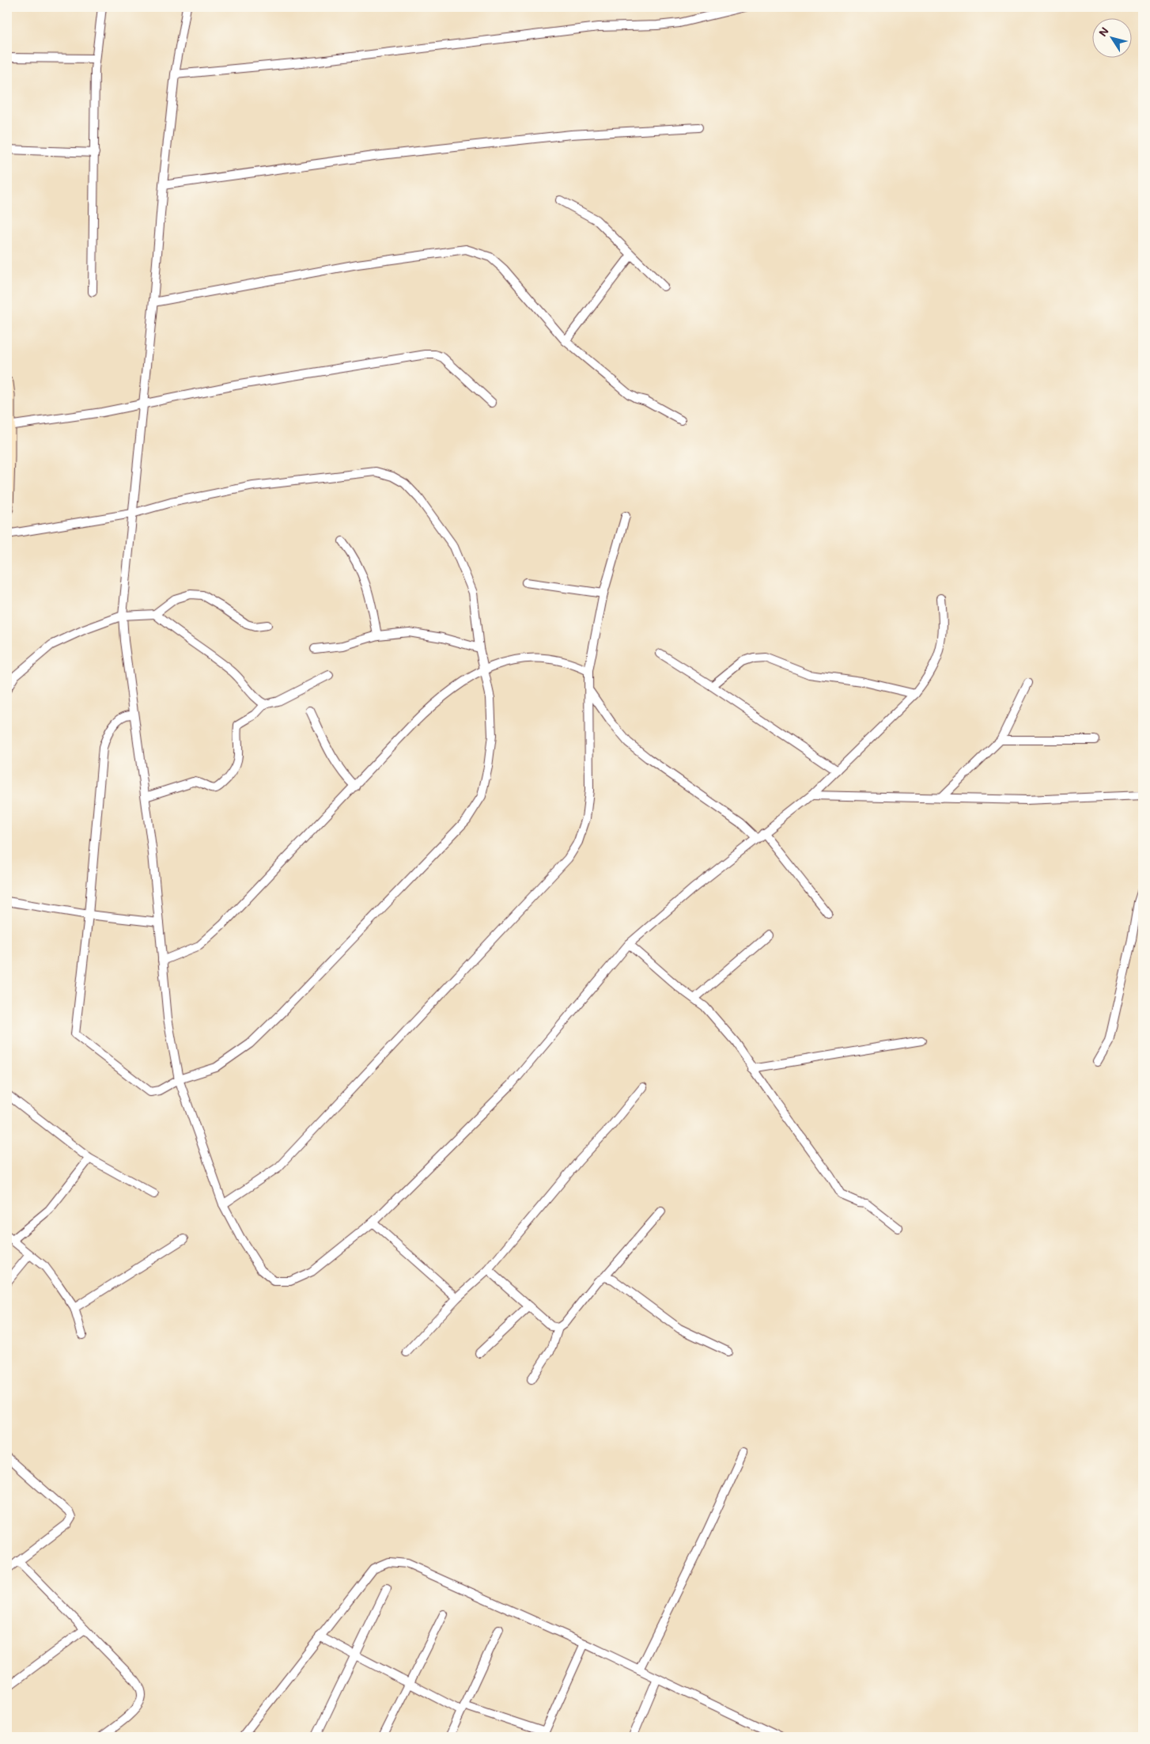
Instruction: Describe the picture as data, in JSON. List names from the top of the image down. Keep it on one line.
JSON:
{"north":"top left"}
